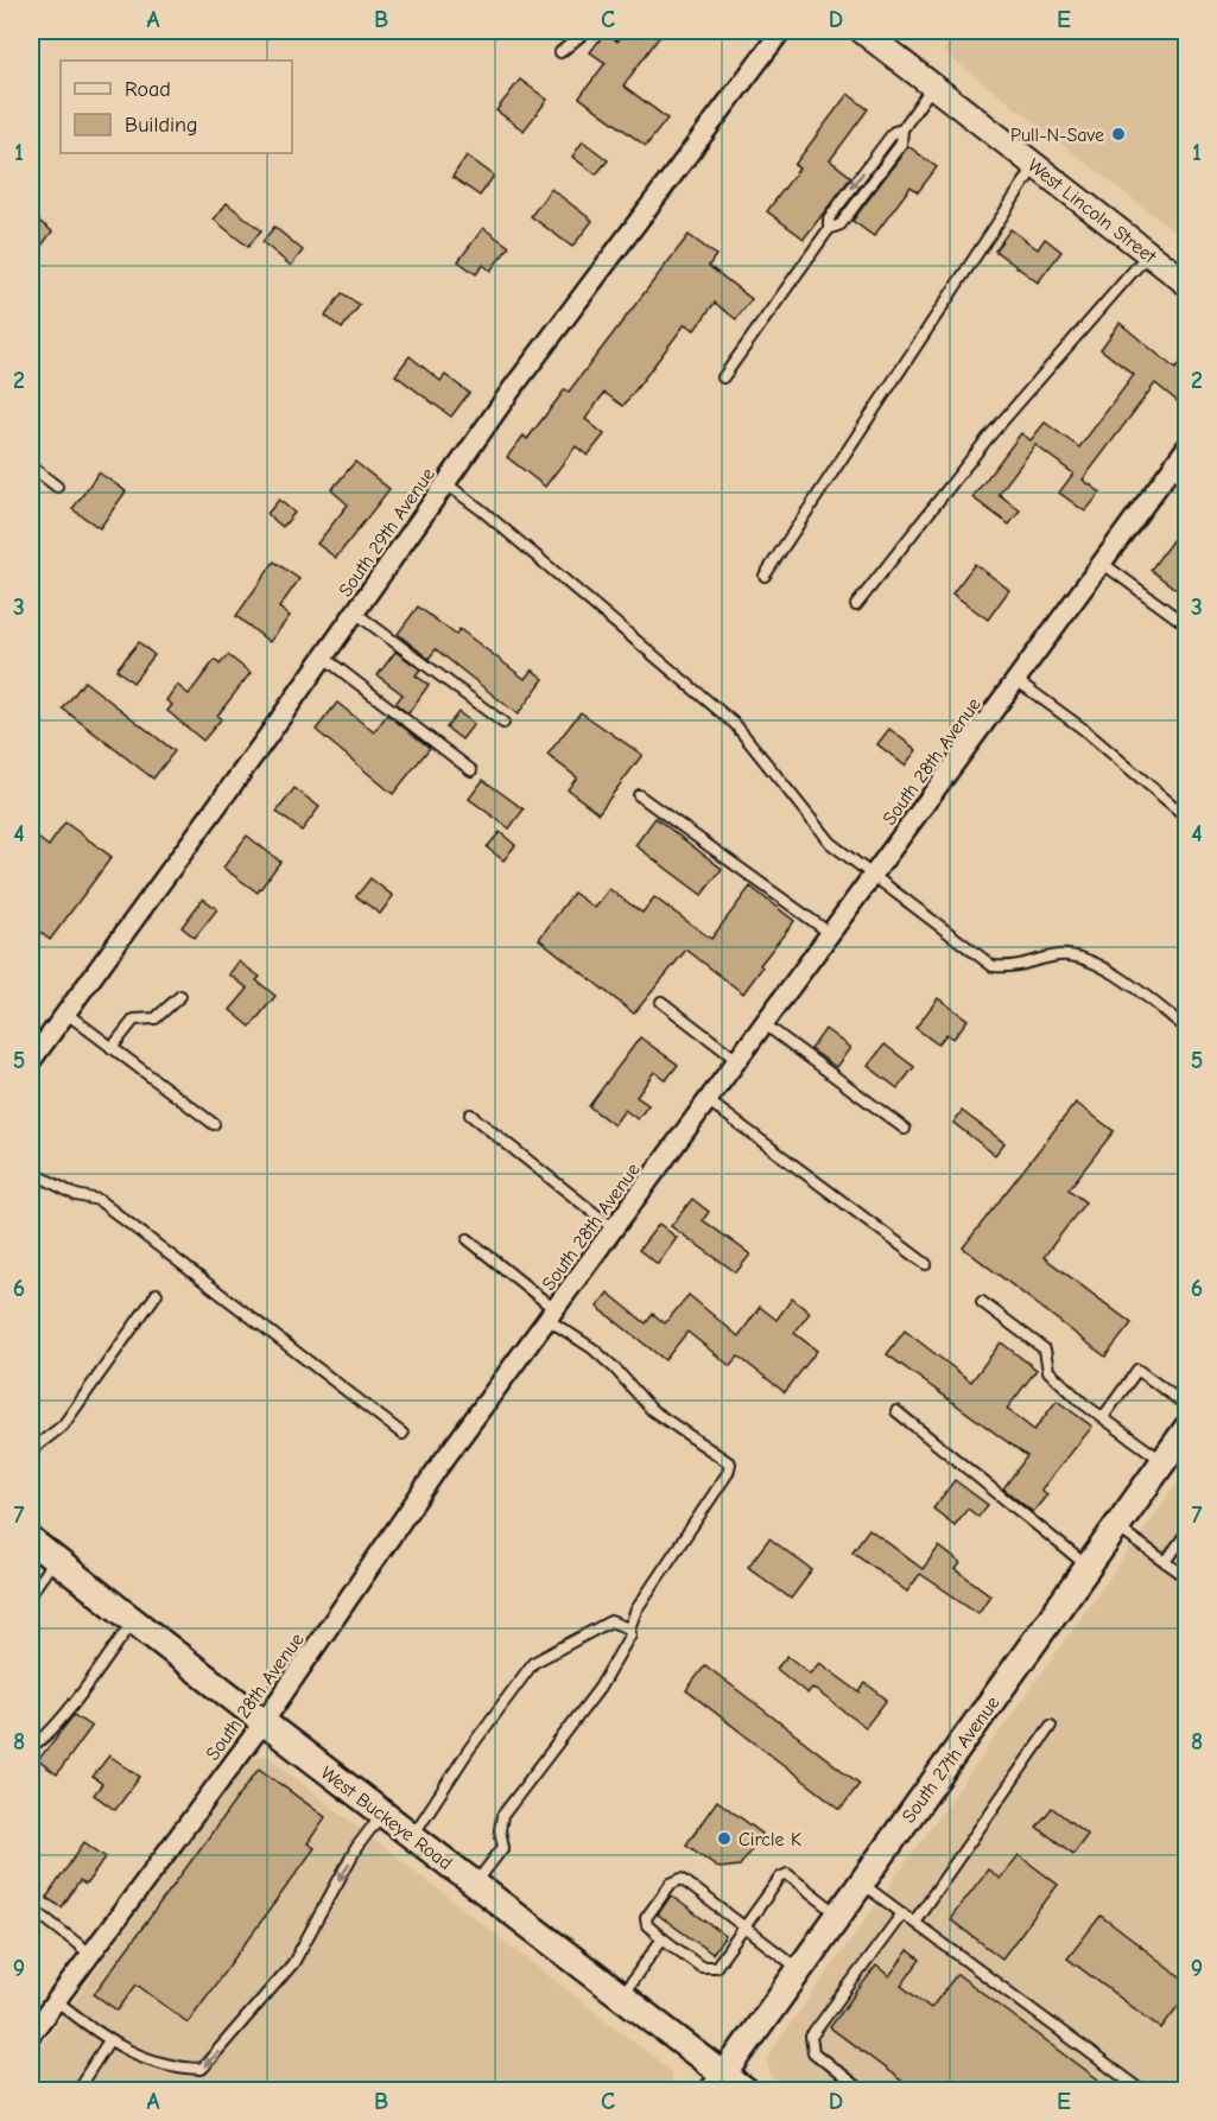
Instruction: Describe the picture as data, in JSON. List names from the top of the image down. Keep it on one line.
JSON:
{"streets":{"main road":["South 27th Avenue","West Buckeye Road"],"street":["West Lincoln Street","South 29th Avenue","South 28th Avenue"]},"crossings":[["South 28th Avenue","West Buckeye Road"],["South 27th Avenue","West Buckeye Road"]],"places":["Pull-N-Save","Circle K"],"legend":["Road","Building"],"grid":{"columns":["A","B","C","D","E"],"rows":["1","2","3","4","5","6","7","8","9"]}}
